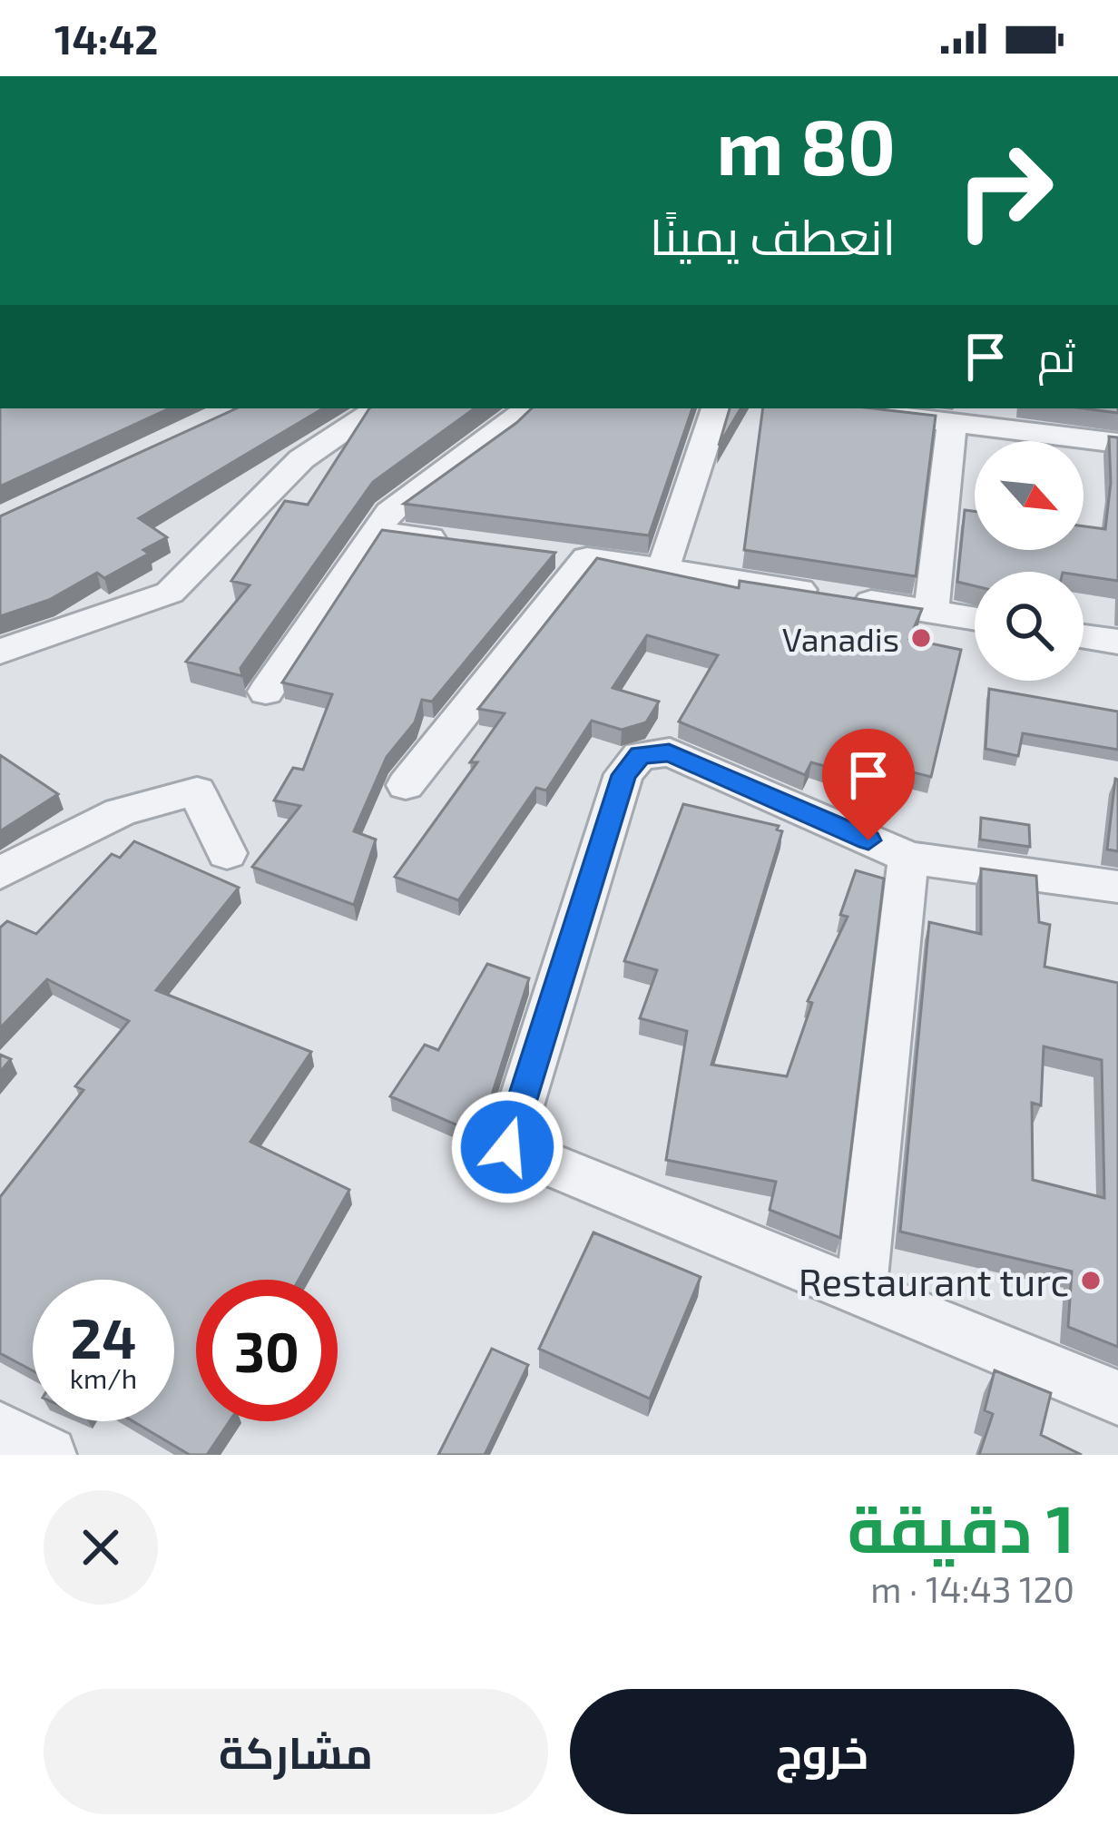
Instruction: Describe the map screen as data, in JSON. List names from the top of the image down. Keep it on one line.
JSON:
{"places":["Vanadis","Restaurant turc"],"north":"bottom right","page":{"status":"14:42","turn":["80 m","انعطف يمينًا"],"then":"ثم","speed":"24 km/h","limit":"30","heading":["1 دقيقة","120 m · 14:43"],"buttons":["خروج","مشاركة"]}}
